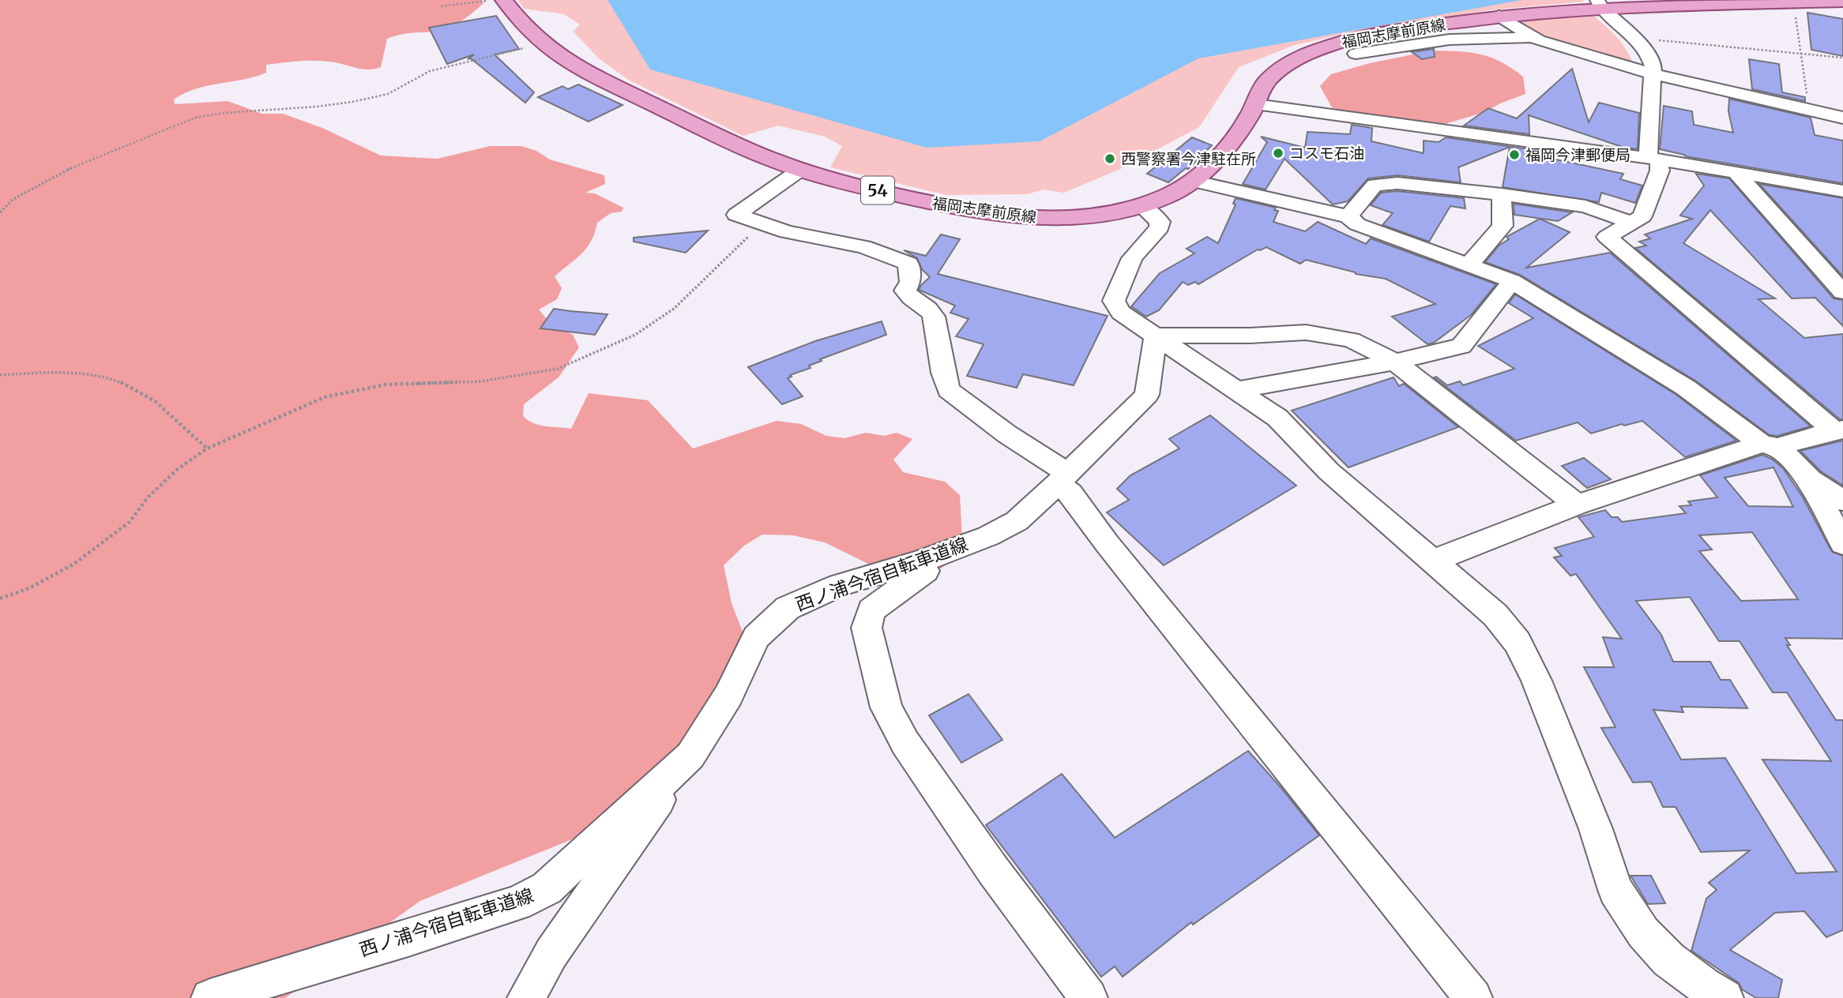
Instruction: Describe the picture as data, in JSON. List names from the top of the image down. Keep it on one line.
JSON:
{"streets":{"main road":["福岡志摩前原線","54"],"street":["西ノ浦今宿自転車道線"]},"places":["コスモ石油","福岡今津郵便局","西警察署今津駐在所"]}
